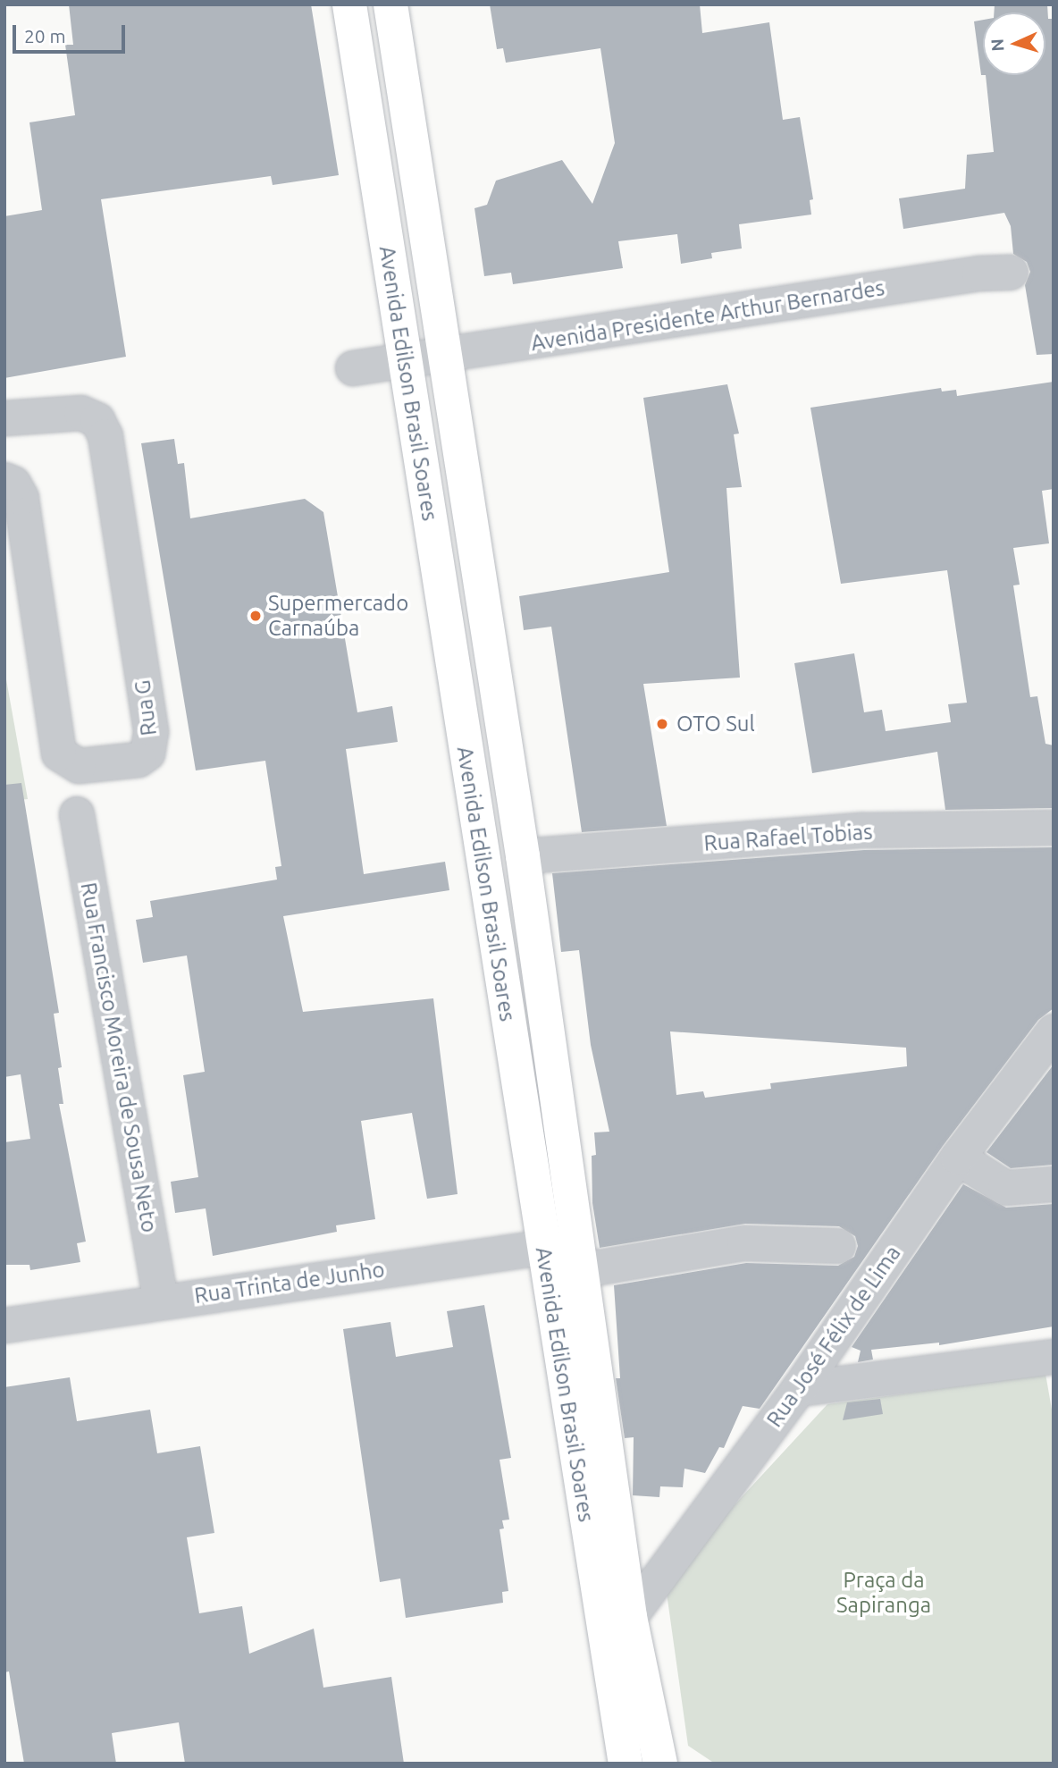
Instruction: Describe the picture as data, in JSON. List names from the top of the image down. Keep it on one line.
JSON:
{"streets":{"main road":["Avenida Edilson Brasil Soares"],"street":["Avenida Presidente Arthur Bernardes","Rua G","Rua Rafael Tobias","Rua Francisco Moreira de Sousa Neto","Rua Trinta de Junho","Rua José Félix de Lima"]},"crossings":[["Avenida Presidente Arthur Bernardes","Avenida Edilson Brasil Soares"],["Avenida Edilson Brasil Soares","Rua Rafael Tobias"],["Avenida Edilson Brasil Soares","Rua Trinta de Junho"],["Avenida Edilson Brasil Soares","Rua José Félix de Lima"],["Rua Francisco Moreira de Sousa Neto","Rua Trinta de Junho"]],"parks":["Praça da Sapiranga"],"places":["Supermercado Carnaúba","OTO Sul"],"scale_bar":"20 m","north":"left"}
